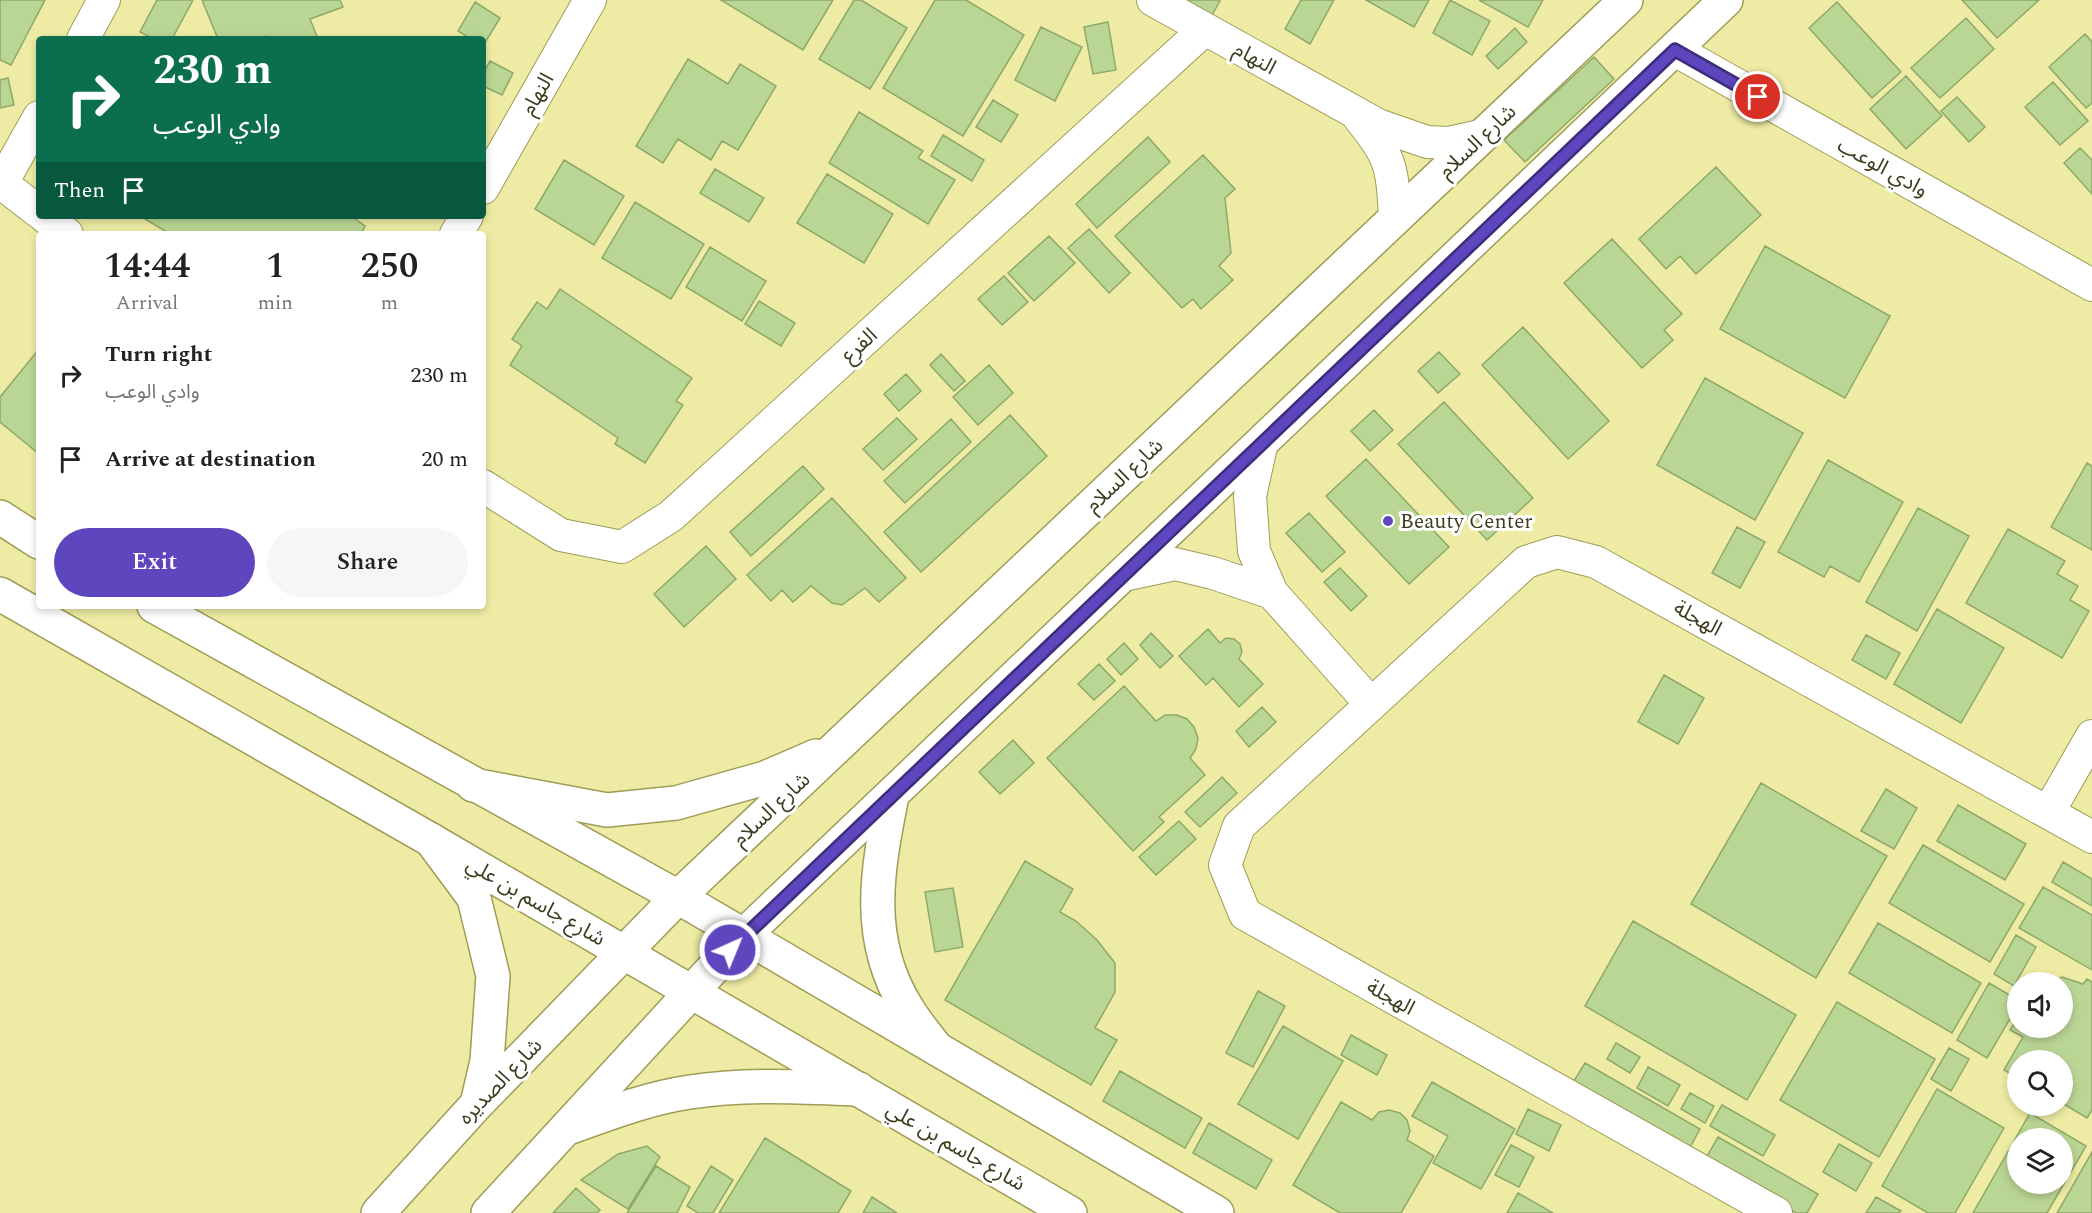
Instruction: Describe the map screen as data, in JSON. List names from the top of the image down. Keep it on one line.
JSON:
{"streets":{"main road":["شارع السلام","شارع جاسم بن علي","شارع الصديره"],"street":["النهام","وادي الوعب","الفرع","الهجلة"]},"crossings":[["النهام","شارع السلام"],["النهام","الفرع"],["شارع السلام","شارع جاسم بن علي"],["شارع السلام","شارع الصديره"],["شارع جاسم بن علي","شارع الصديره"]],"places":["Beauty Center"],"page":{"turn":["230 m","وادي الوعب"],"then":"Then","eta":["14:44","Arrival","1","min","250","m"],"list":[{"name":"Turn right","note":"وادي الوعب","value":"230 m"},{"name":"Arrive at destination","value":"20 m"}],"buttons":["Exit","Share"]}}
